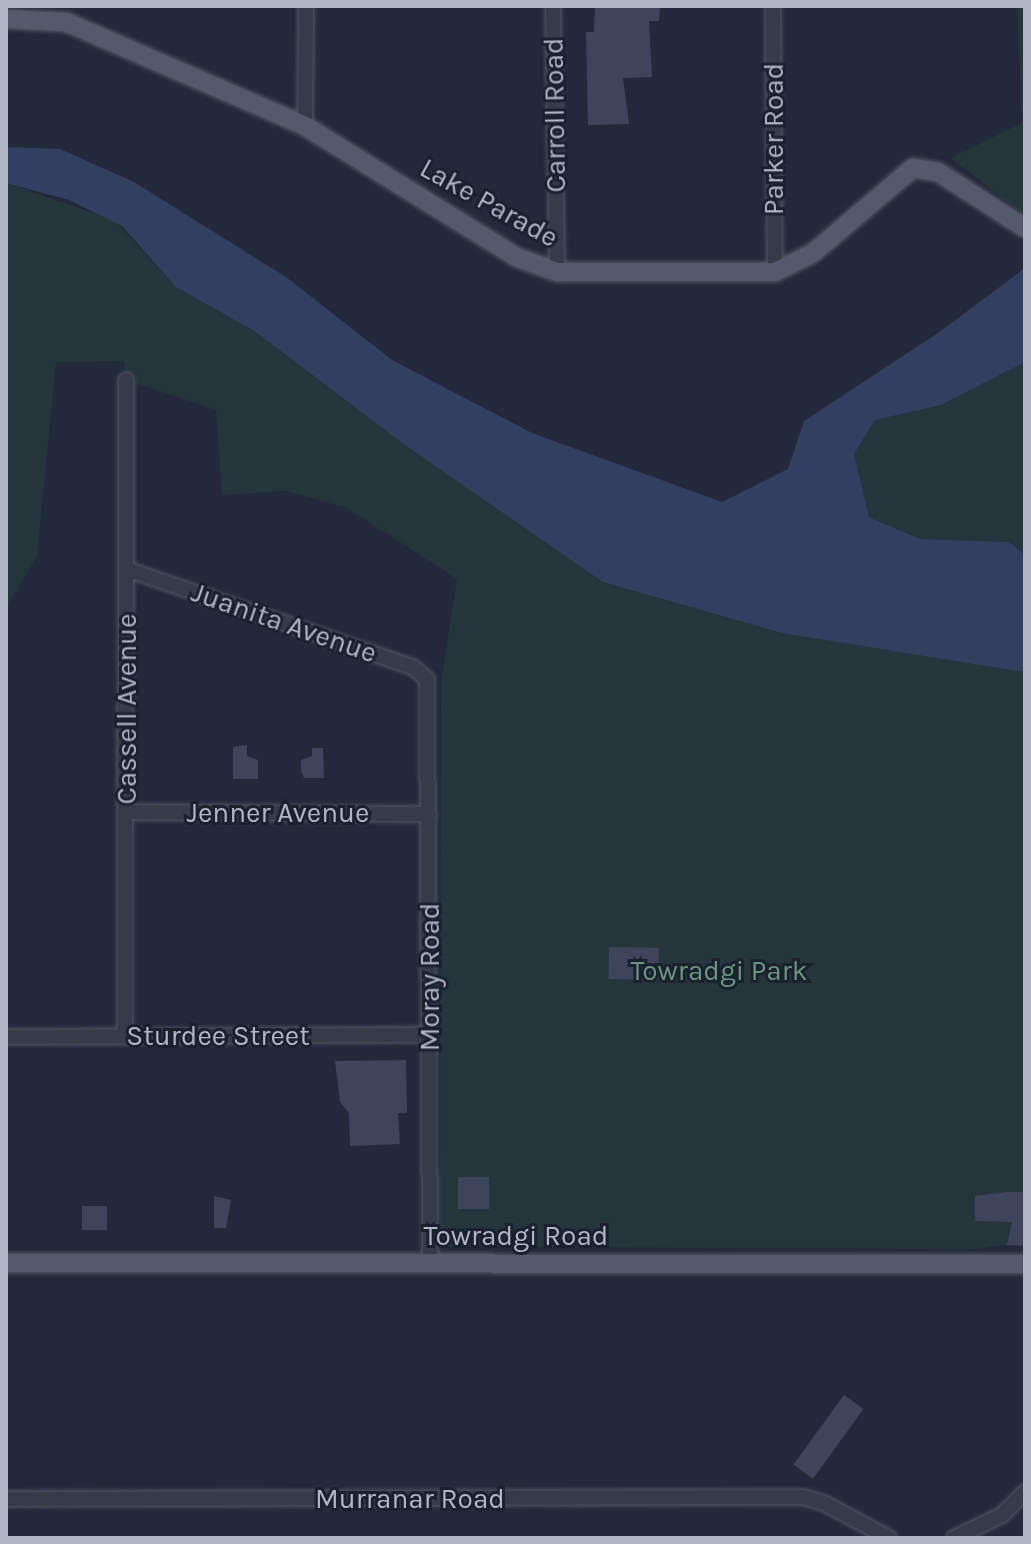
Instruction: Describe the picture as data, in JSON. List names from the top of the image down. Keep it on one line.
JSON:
{"streets":{"main road":["Lake Parade","Towradgi Road"],"street":["Carroll Road","Parker Road","Juanita Avenue","Cassell Avenue","Jenner Avenue","Moray Road","Sturdee Street","Murranar Road"]},"crossings":[["Carroll Road","Lake Parade"],["Parker Road","Lake Parade"],["Juanita Avenue","Cassell Avenue"],["Juanita Avenue","Moray Road"],["Cassell Avenue","Jenner Avenue"],["Cassell Avenue","Sturdee Street"],["Jenner Avenue","Moray Road"],["Moray Road","Sturdee Street"],["Moray Road","Towradgi Road"]],"parks":["Towradgi Park"]}
